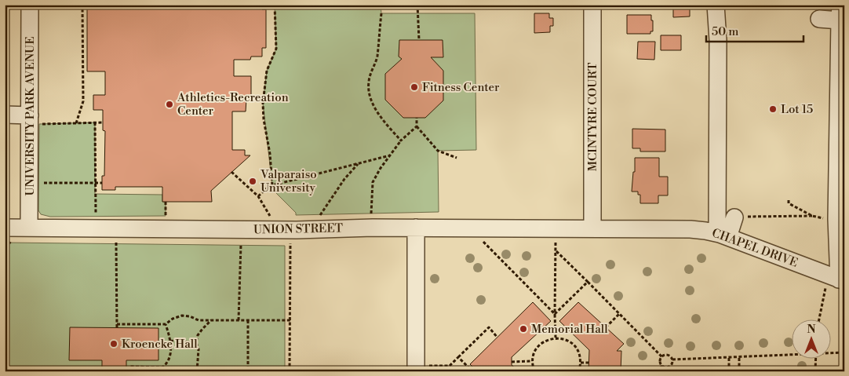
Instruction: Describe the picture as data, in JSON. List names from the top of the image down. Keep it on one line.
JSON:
{"streets":{"street":["UNIVERSITY PARK AVENUE","MCINTYRE COURT","UNION STREET","CHAPEL DRIVE"]},"crossings":[["UNIVERSITY PARK AVENUE","UNION STREET"],["MCINTYRE COURT","UNION STREET"],["MCINTYRE COURT","CHAPEL DRIVE"],["UNION STREET","CHAPEL DRIVE"]],"places":["Fitness Center","Athletics-Recreation Center","Lot 15","Valparaiso University","Memorial Hall","Kroencke Hall"],"scale_bar":"50 m","north":"top"}
